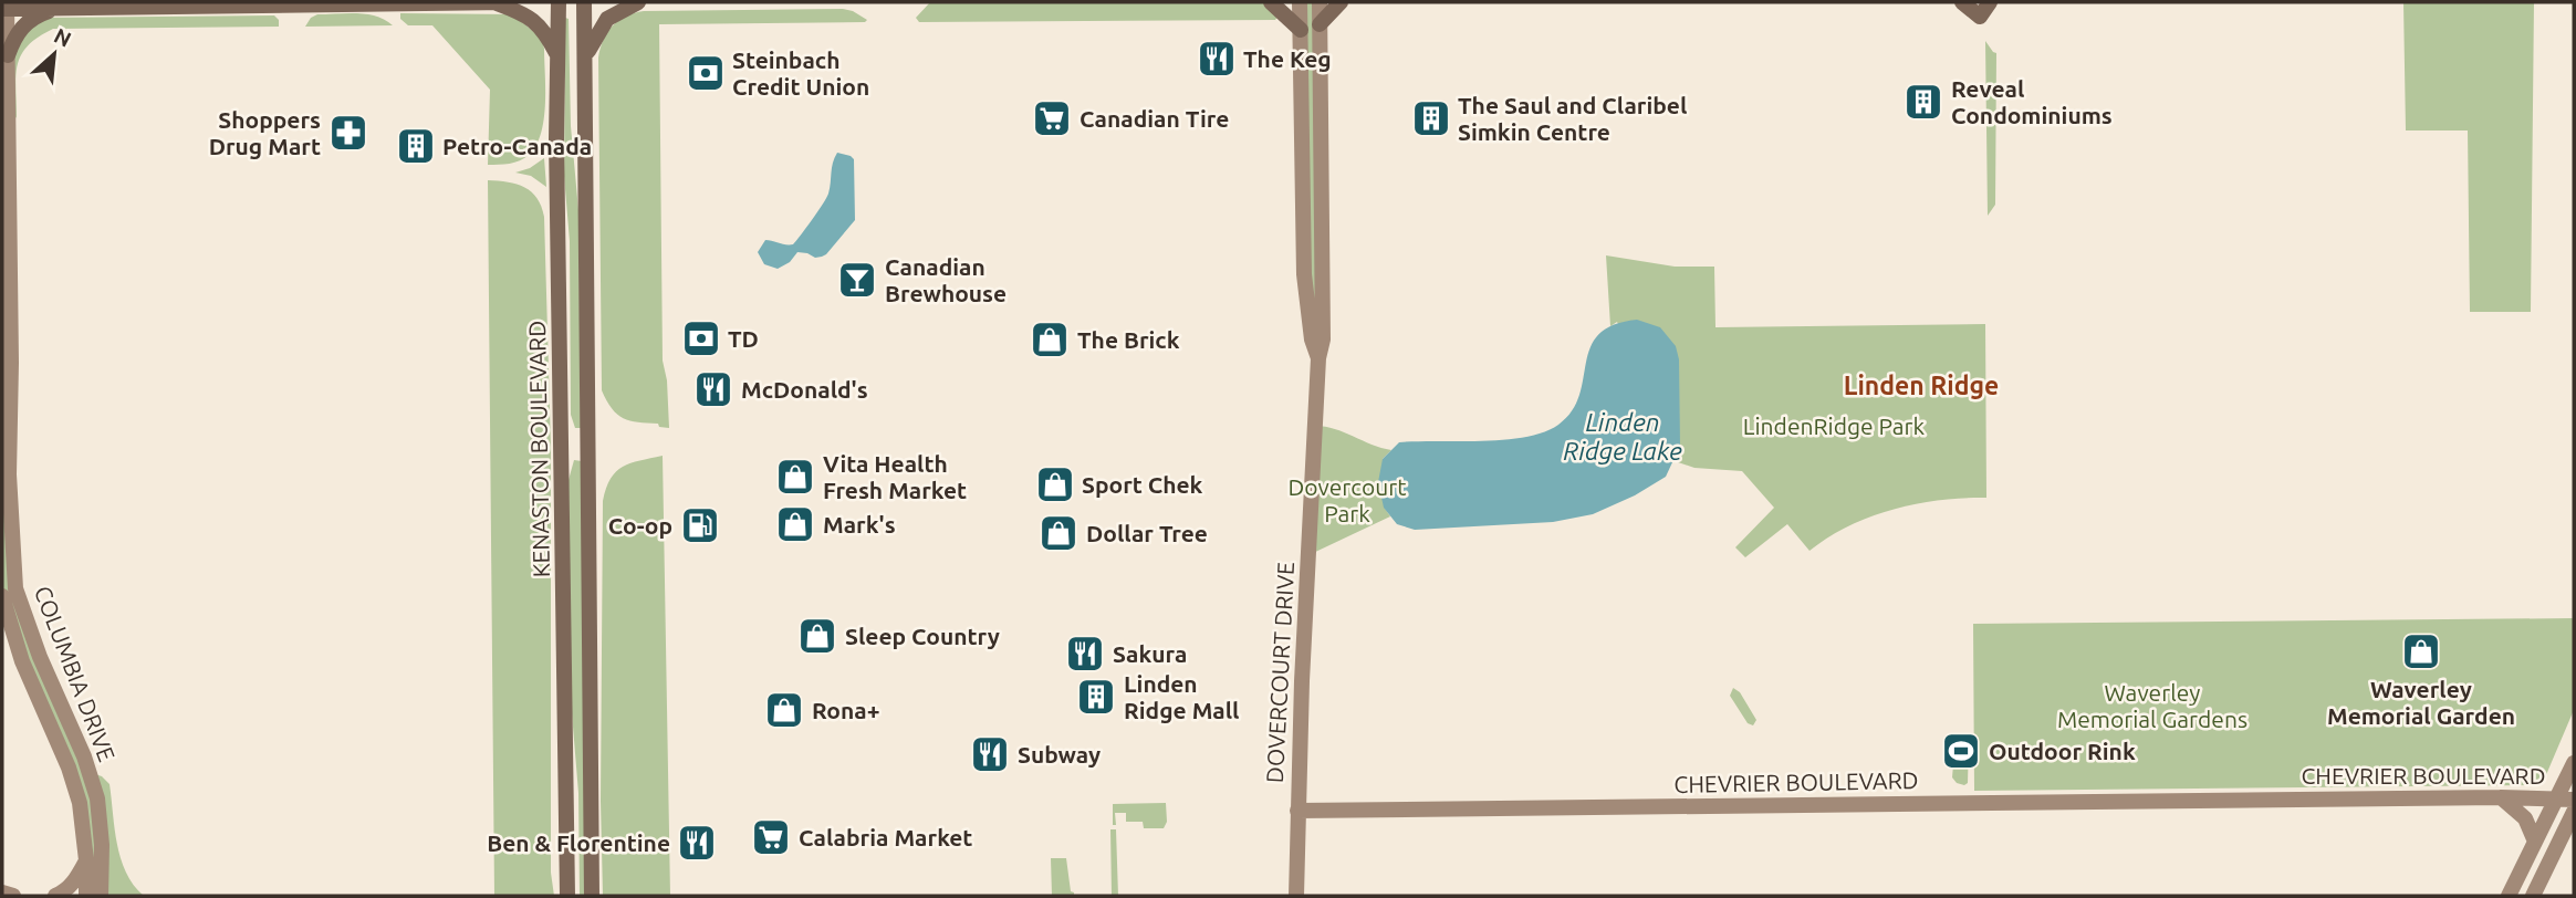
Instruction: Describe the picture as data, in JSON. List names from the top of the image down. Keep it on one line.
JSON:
{"streets":{"main road":["KENASTON BOULEVARD"],"street":["DOVERCOURT DRIVE","COLUMBIA DRIVE","CHEVRIER BOULEVARD"]},"crossings":[["DOVERCOURT DRIVE","CHEVRIER BOULEVARD"]],"districts":["Linden Ridge"],"water":["Linden Ridge Lake"],"parks":["LindenRidge Park","Dovercourt Park","Waverley Memorial Gardens"],"places":{"restaurant":["The Keg","McDonald's","Sakura","Subway","Ben & Florentine"],"bank":["Steinbach Credit Union","TD"],"building":["Reveal Condominiums","The Saul and Claribel Simkin Centre","Petro-Canada","Linden Ridge Mall"],"supermarket":["Canadian Tire","Calabria Market"],"pharmacy":["Shoppers Drug Mart"],"bar":["Canadian Brewhouse"],"shop":["The Brick","Vita Health Fresh Market","Sport Chek","Mark's","Dollar Tree","Sleep Country","Waverley Memorial Garden","Rona+"],"fuel station":["Co-op"],"sports":["Outdoor Rink"]},"north":"top right"}
